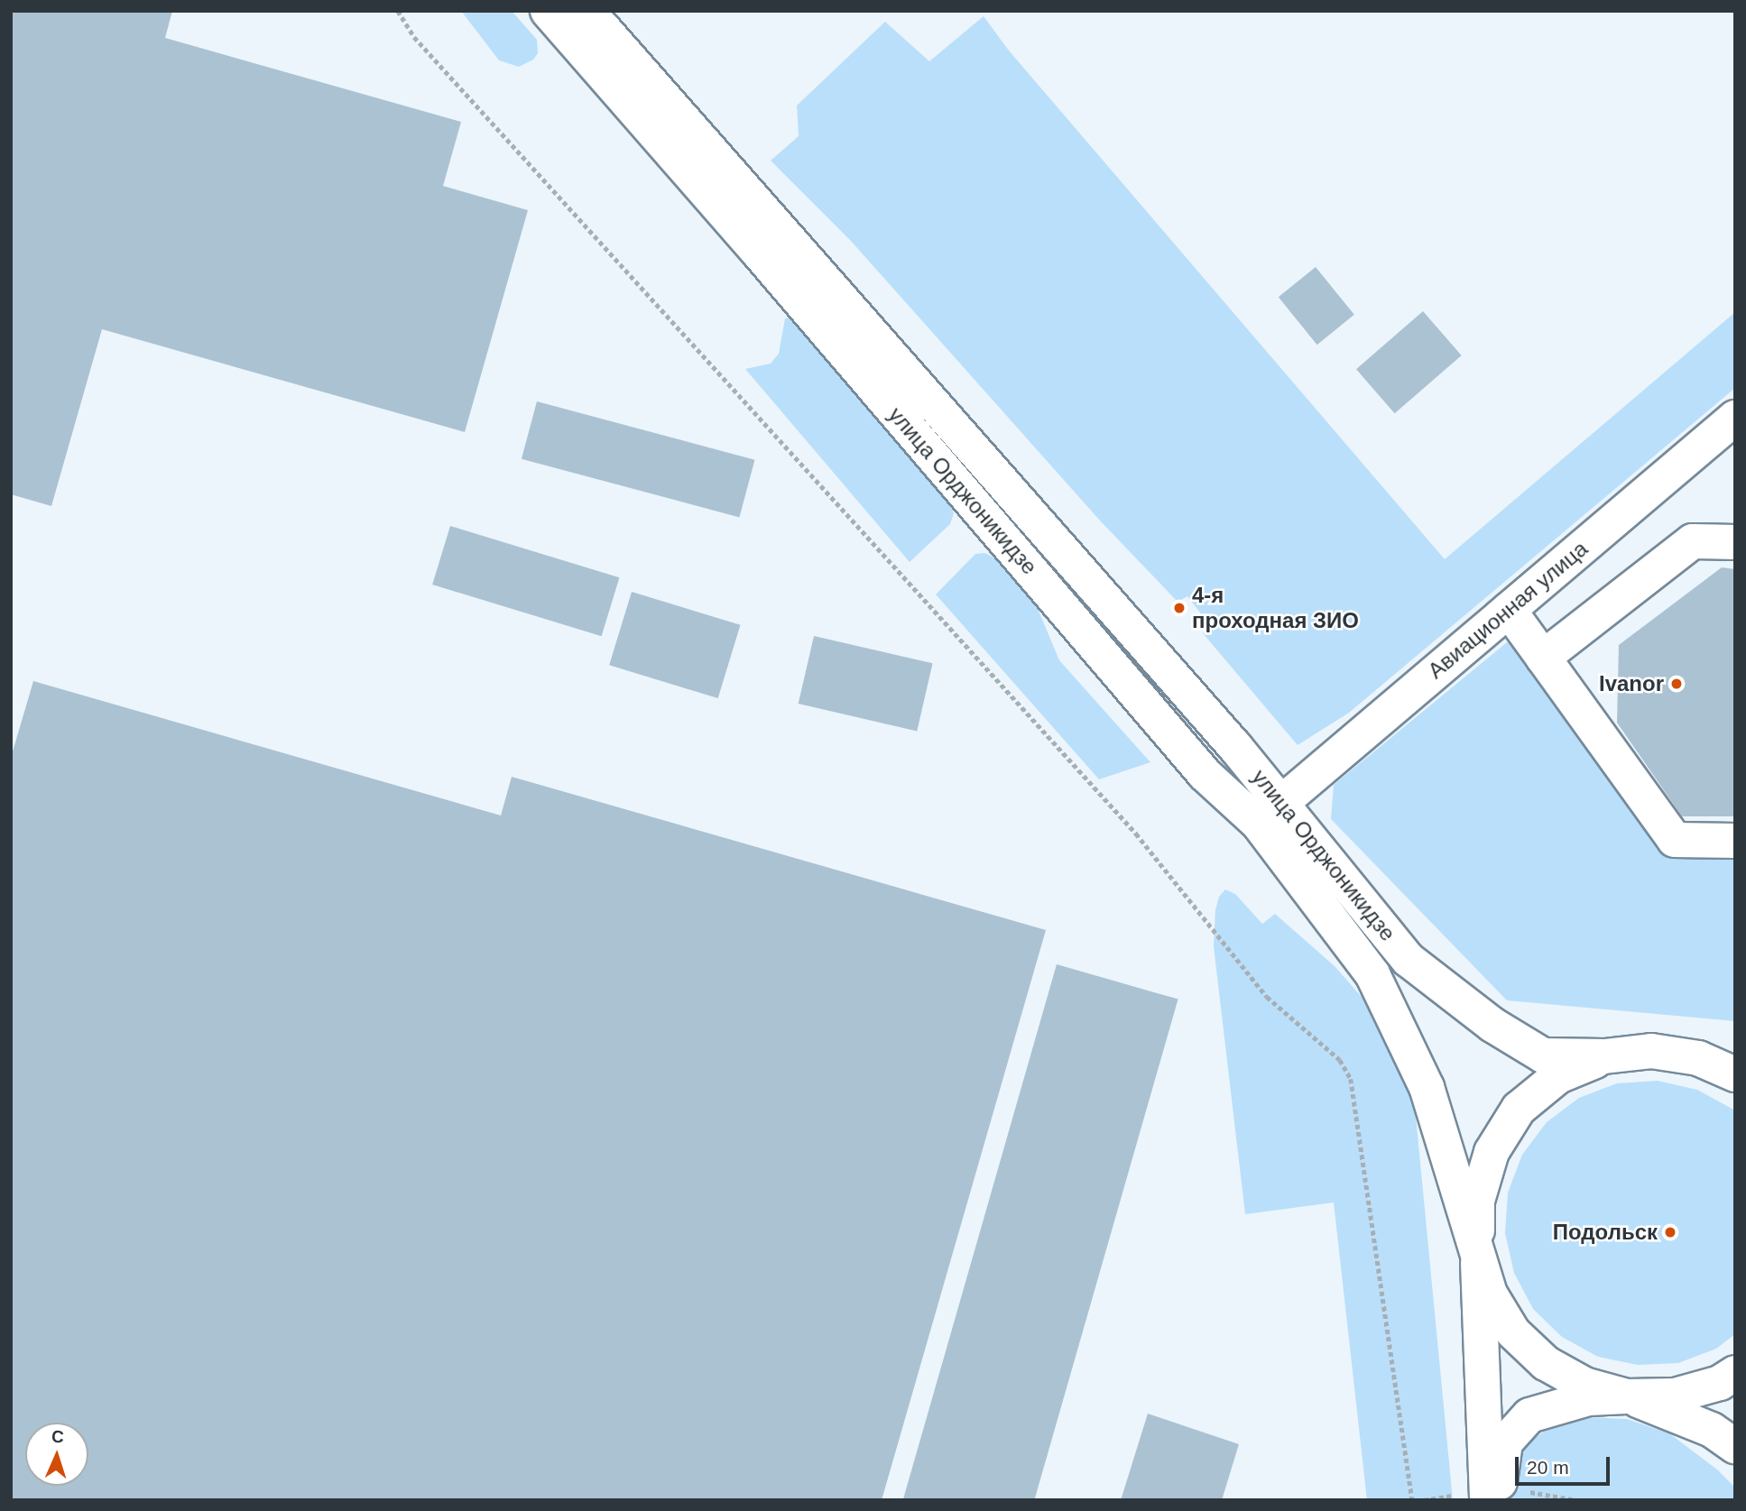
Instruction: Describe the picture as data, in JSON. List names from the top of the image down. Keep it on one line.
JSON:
{"streets":{"main road":["улица Орджоникидзе","Авиационная улица"]},"crossings":[["улица Орджоникидзе","Авиационная улица"]],"places":["4-я проходная ЗИО","Ivanor","Подольск"],"scale_bar":"20 m","north":"top"}
